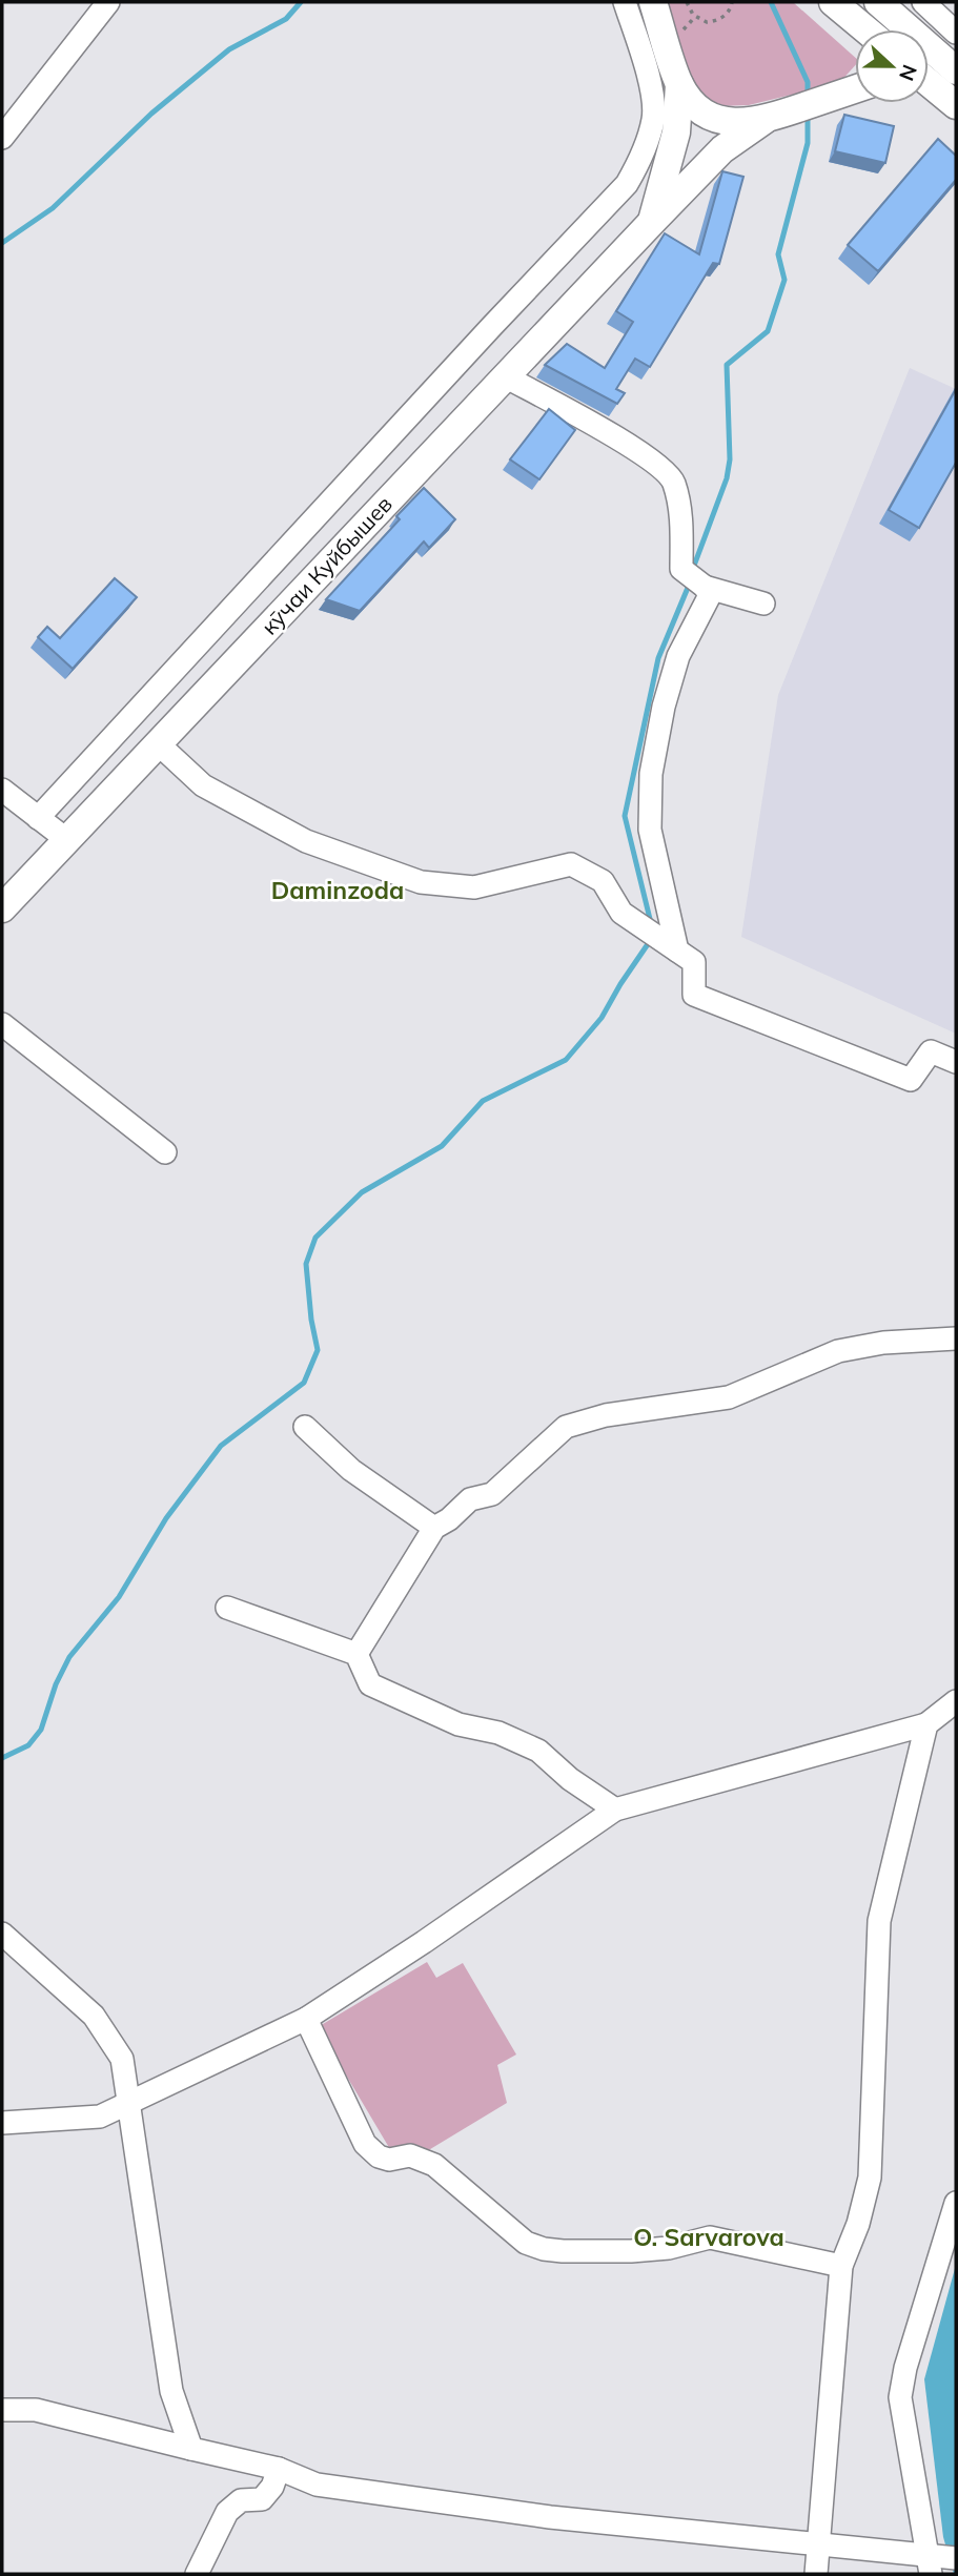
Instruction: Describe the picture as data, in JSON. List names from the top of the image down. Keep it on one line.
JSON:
{"streets":{"main road":["кӯчаи Куйбышев"]},"districts":["Daminzoda","O. Sarvarova"],"north":"right"}
